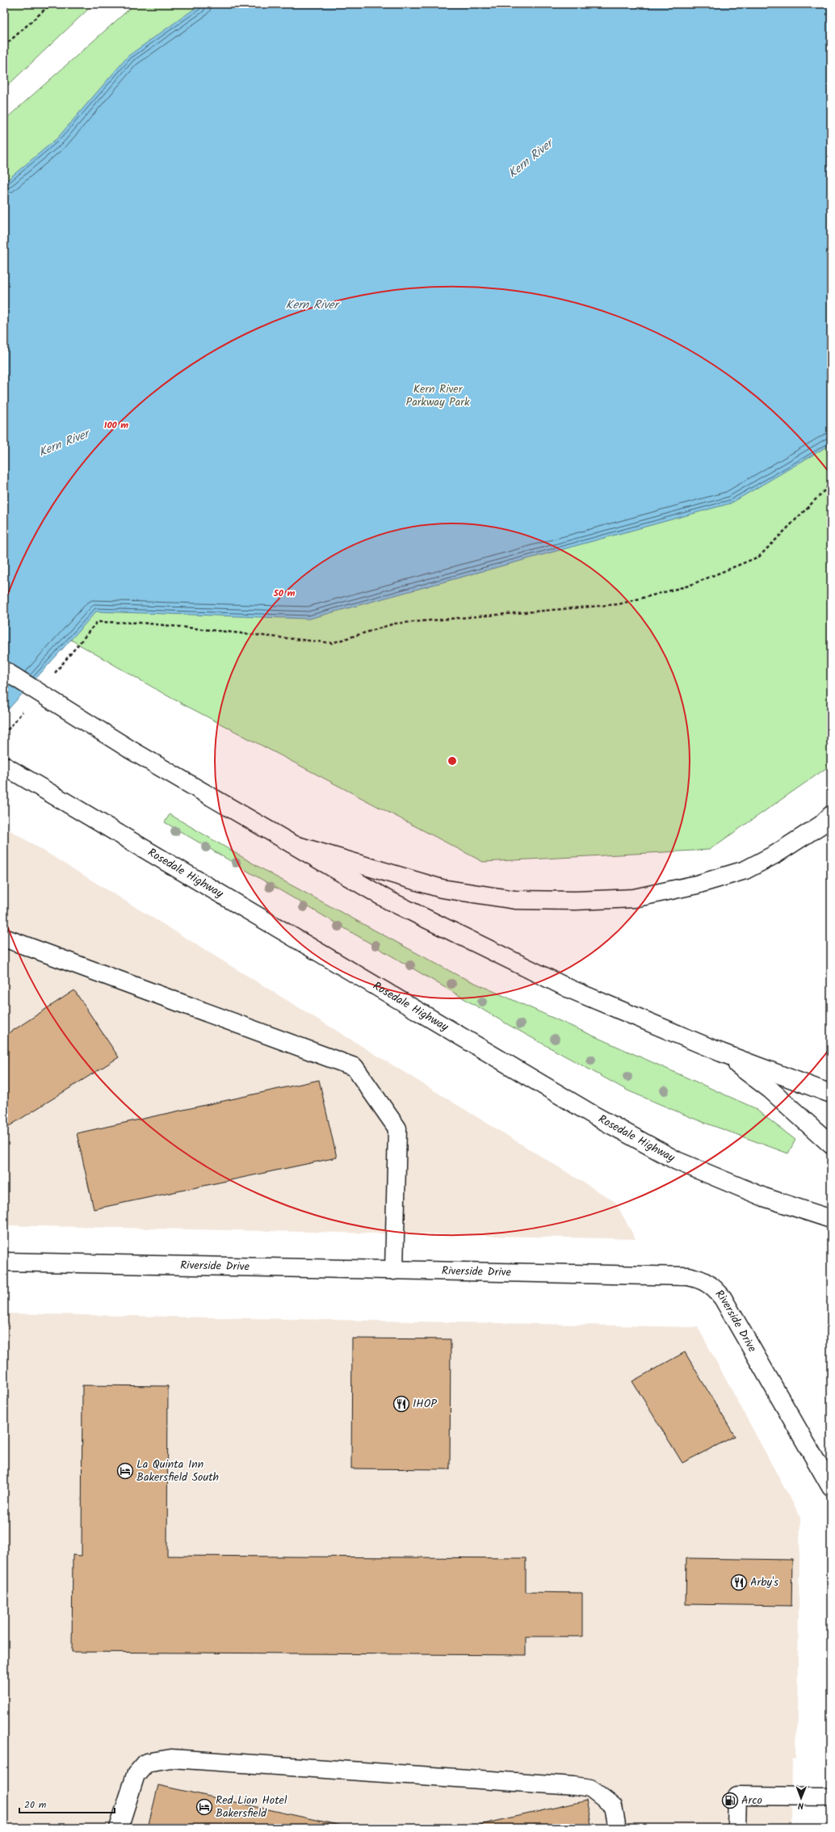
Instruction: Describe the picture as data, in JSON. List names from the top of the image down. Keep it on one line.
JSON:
{"streets":{"main road":["Rosedale Highway","Riverside Drive"]},"water":["Kern River"],"parks":["Kern River Parkway Park"],"places":{"restaurant":["IHOP","Arby's"],"hotel":["La Quinta Inn Bakersfield South","Red Lion Hotel Bakersfield"],"fuel station":["Arco"]},"scale_bar":"20 m","north":"bottom","rings":["100 m","50 m"]}
